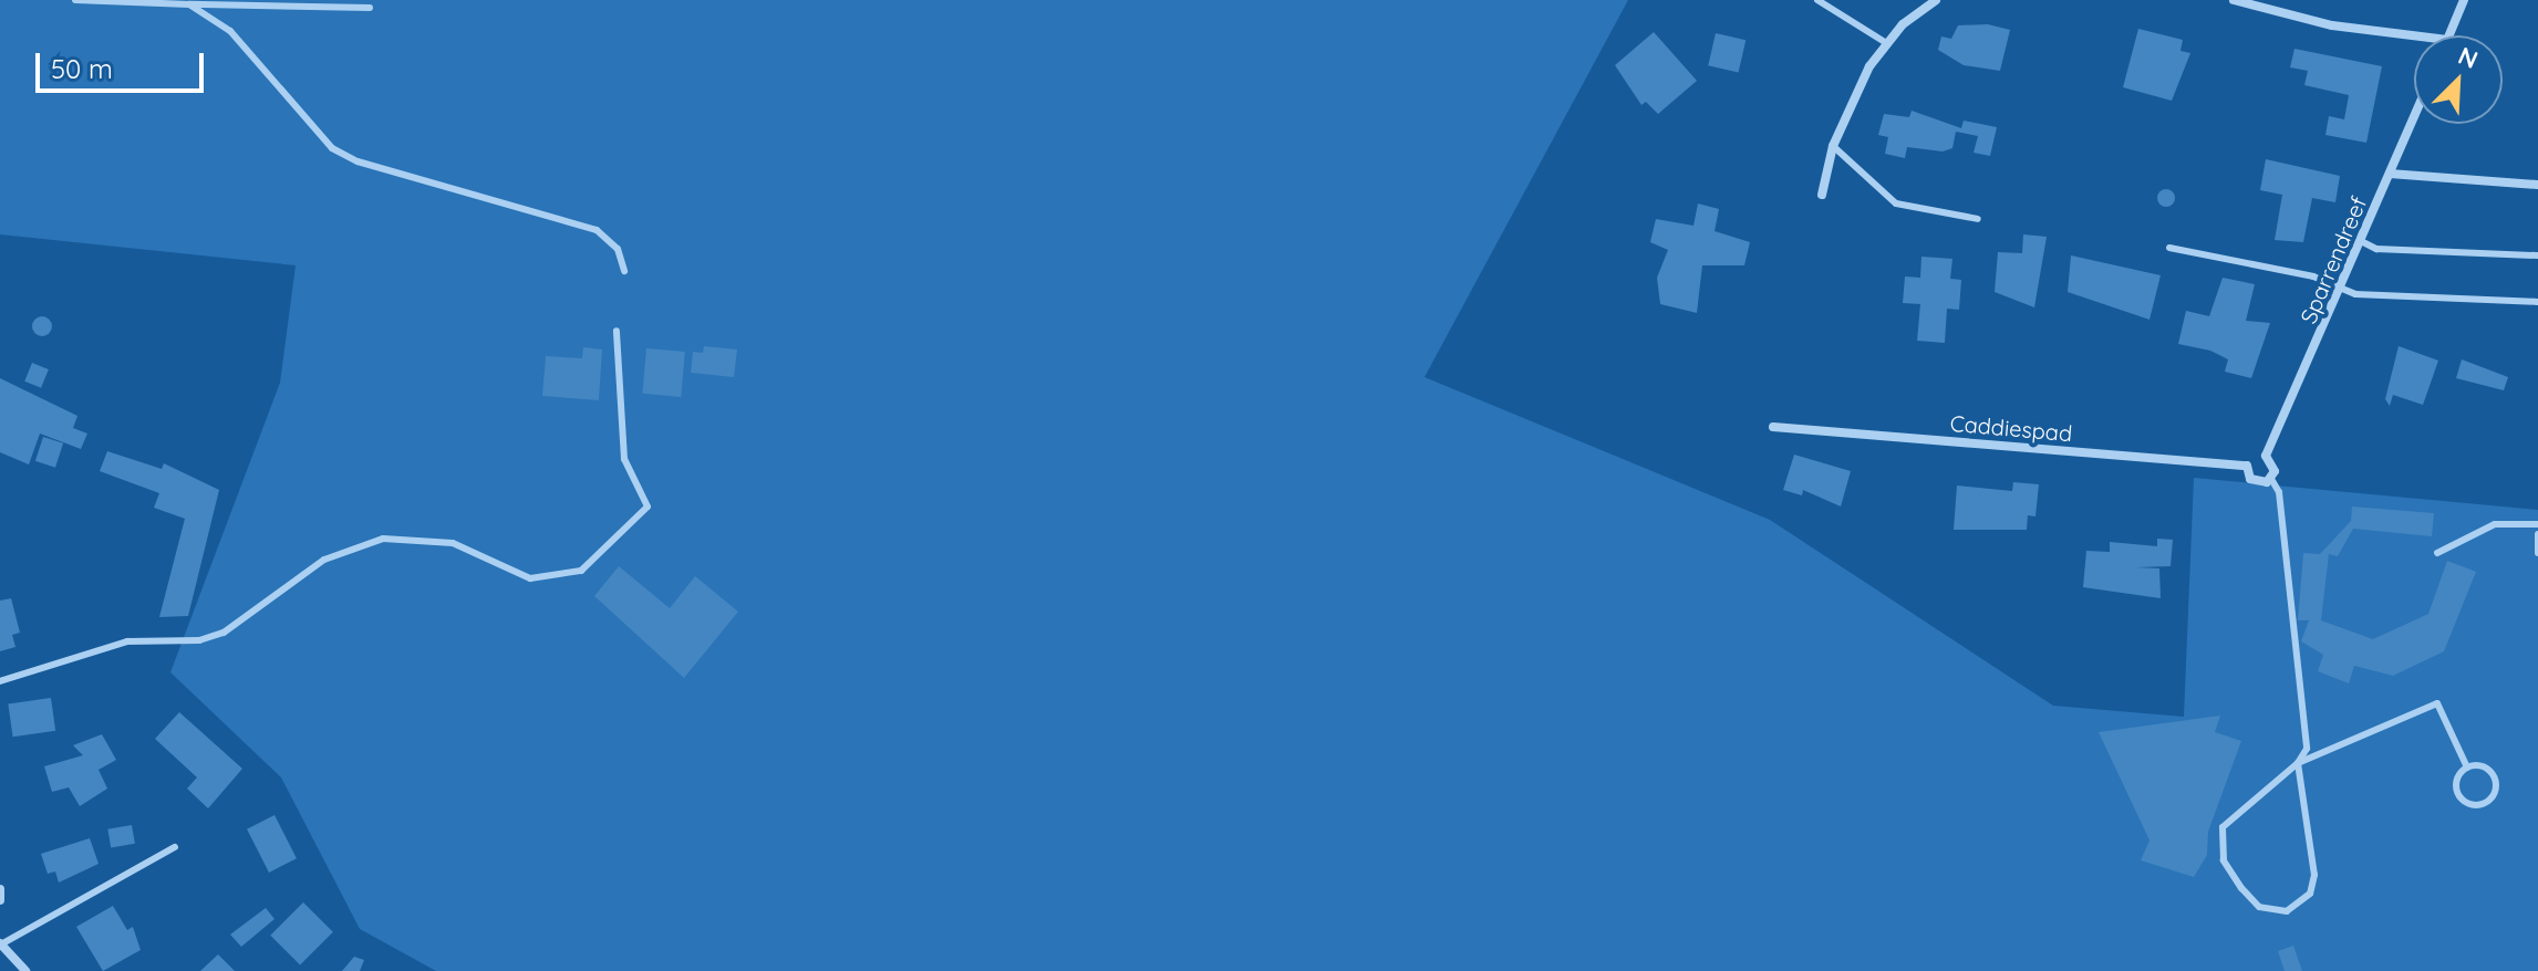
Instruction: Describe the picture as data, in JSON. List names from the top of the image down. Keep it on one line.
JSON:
{"streets":{"street":["Sparrendreef","Caddiespad"]},"scale_bar":"50 m","north":"top right"}
